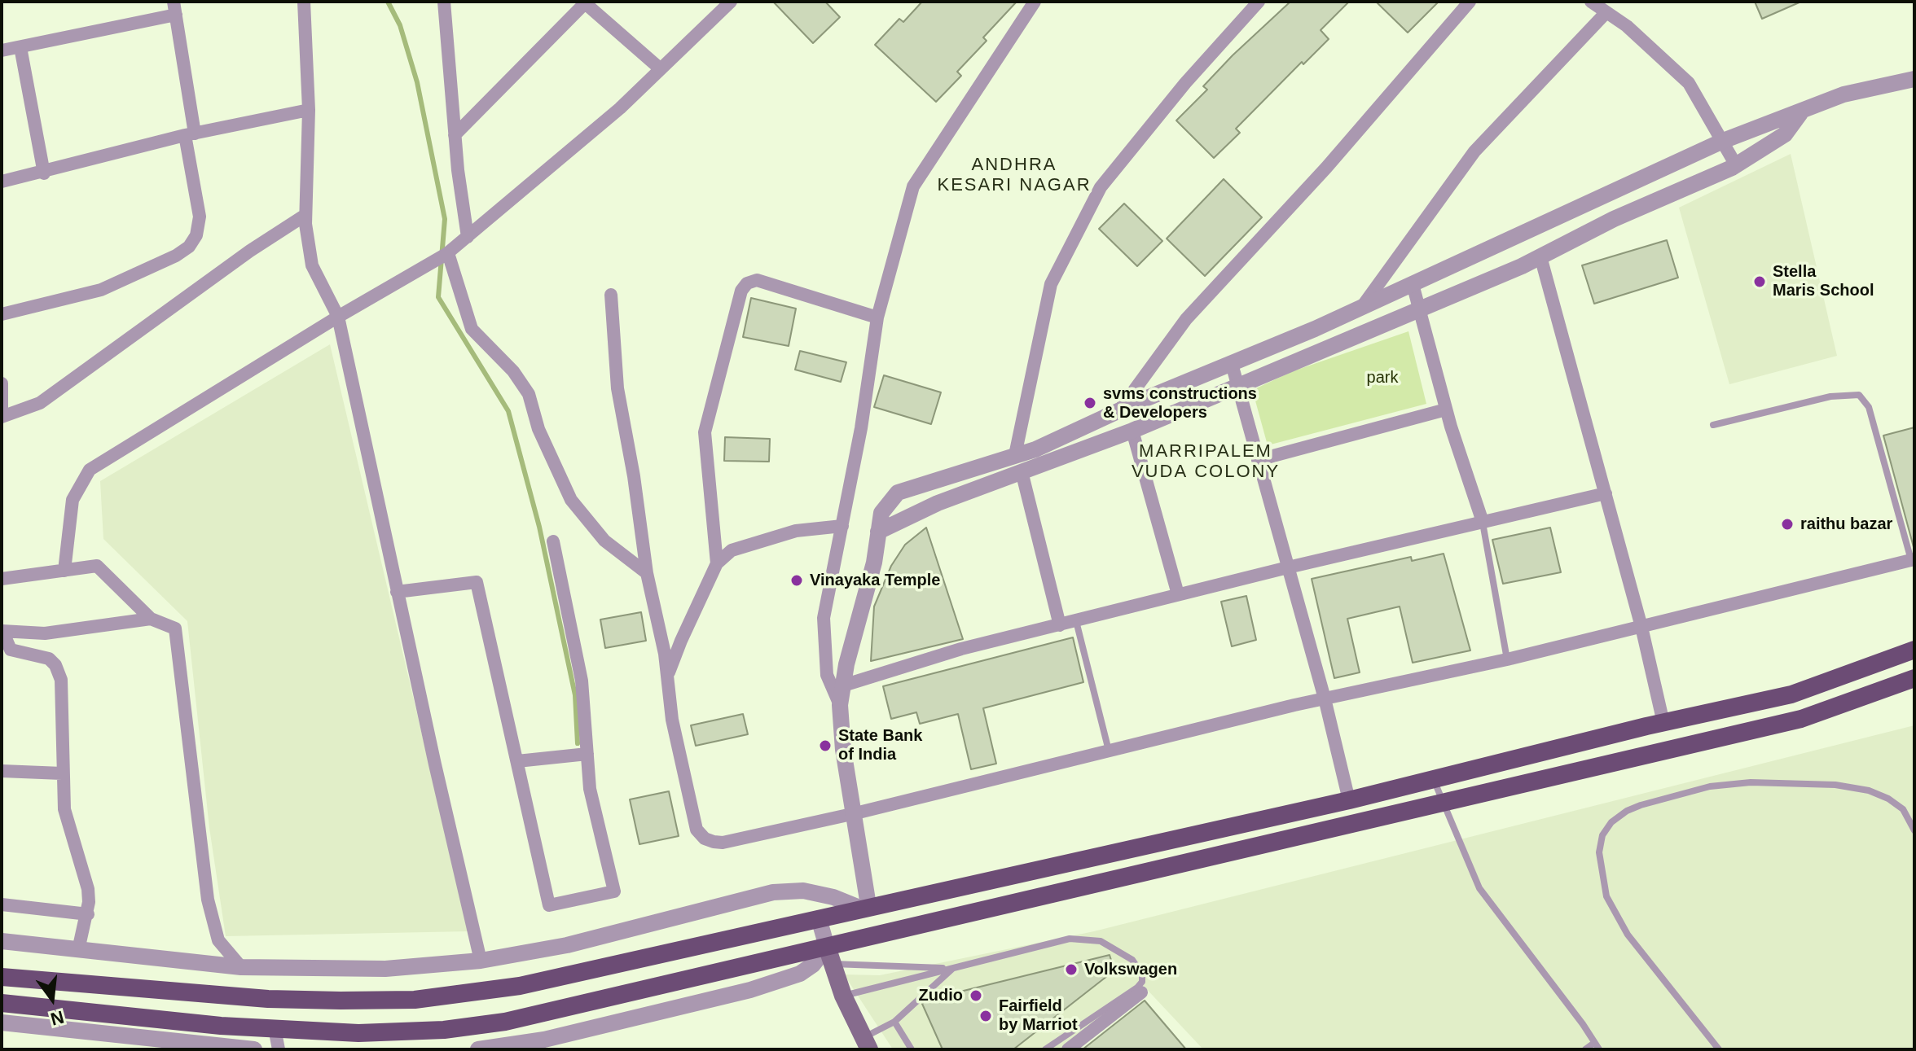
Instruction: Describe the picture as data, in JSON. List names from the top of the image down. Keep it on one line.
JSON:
{"districts":["ANDHRA KESARI NAGAR","MARRIPALEM VUDA COLONY"],"parks":["park"],"places":["Stella Maris School","svms constructions & Developers","raithu bazar","Vinayaka Temple","State Bank of India","Volkswagen","Zudio","Fairfield by Marriot"],"north":"bottom"}
